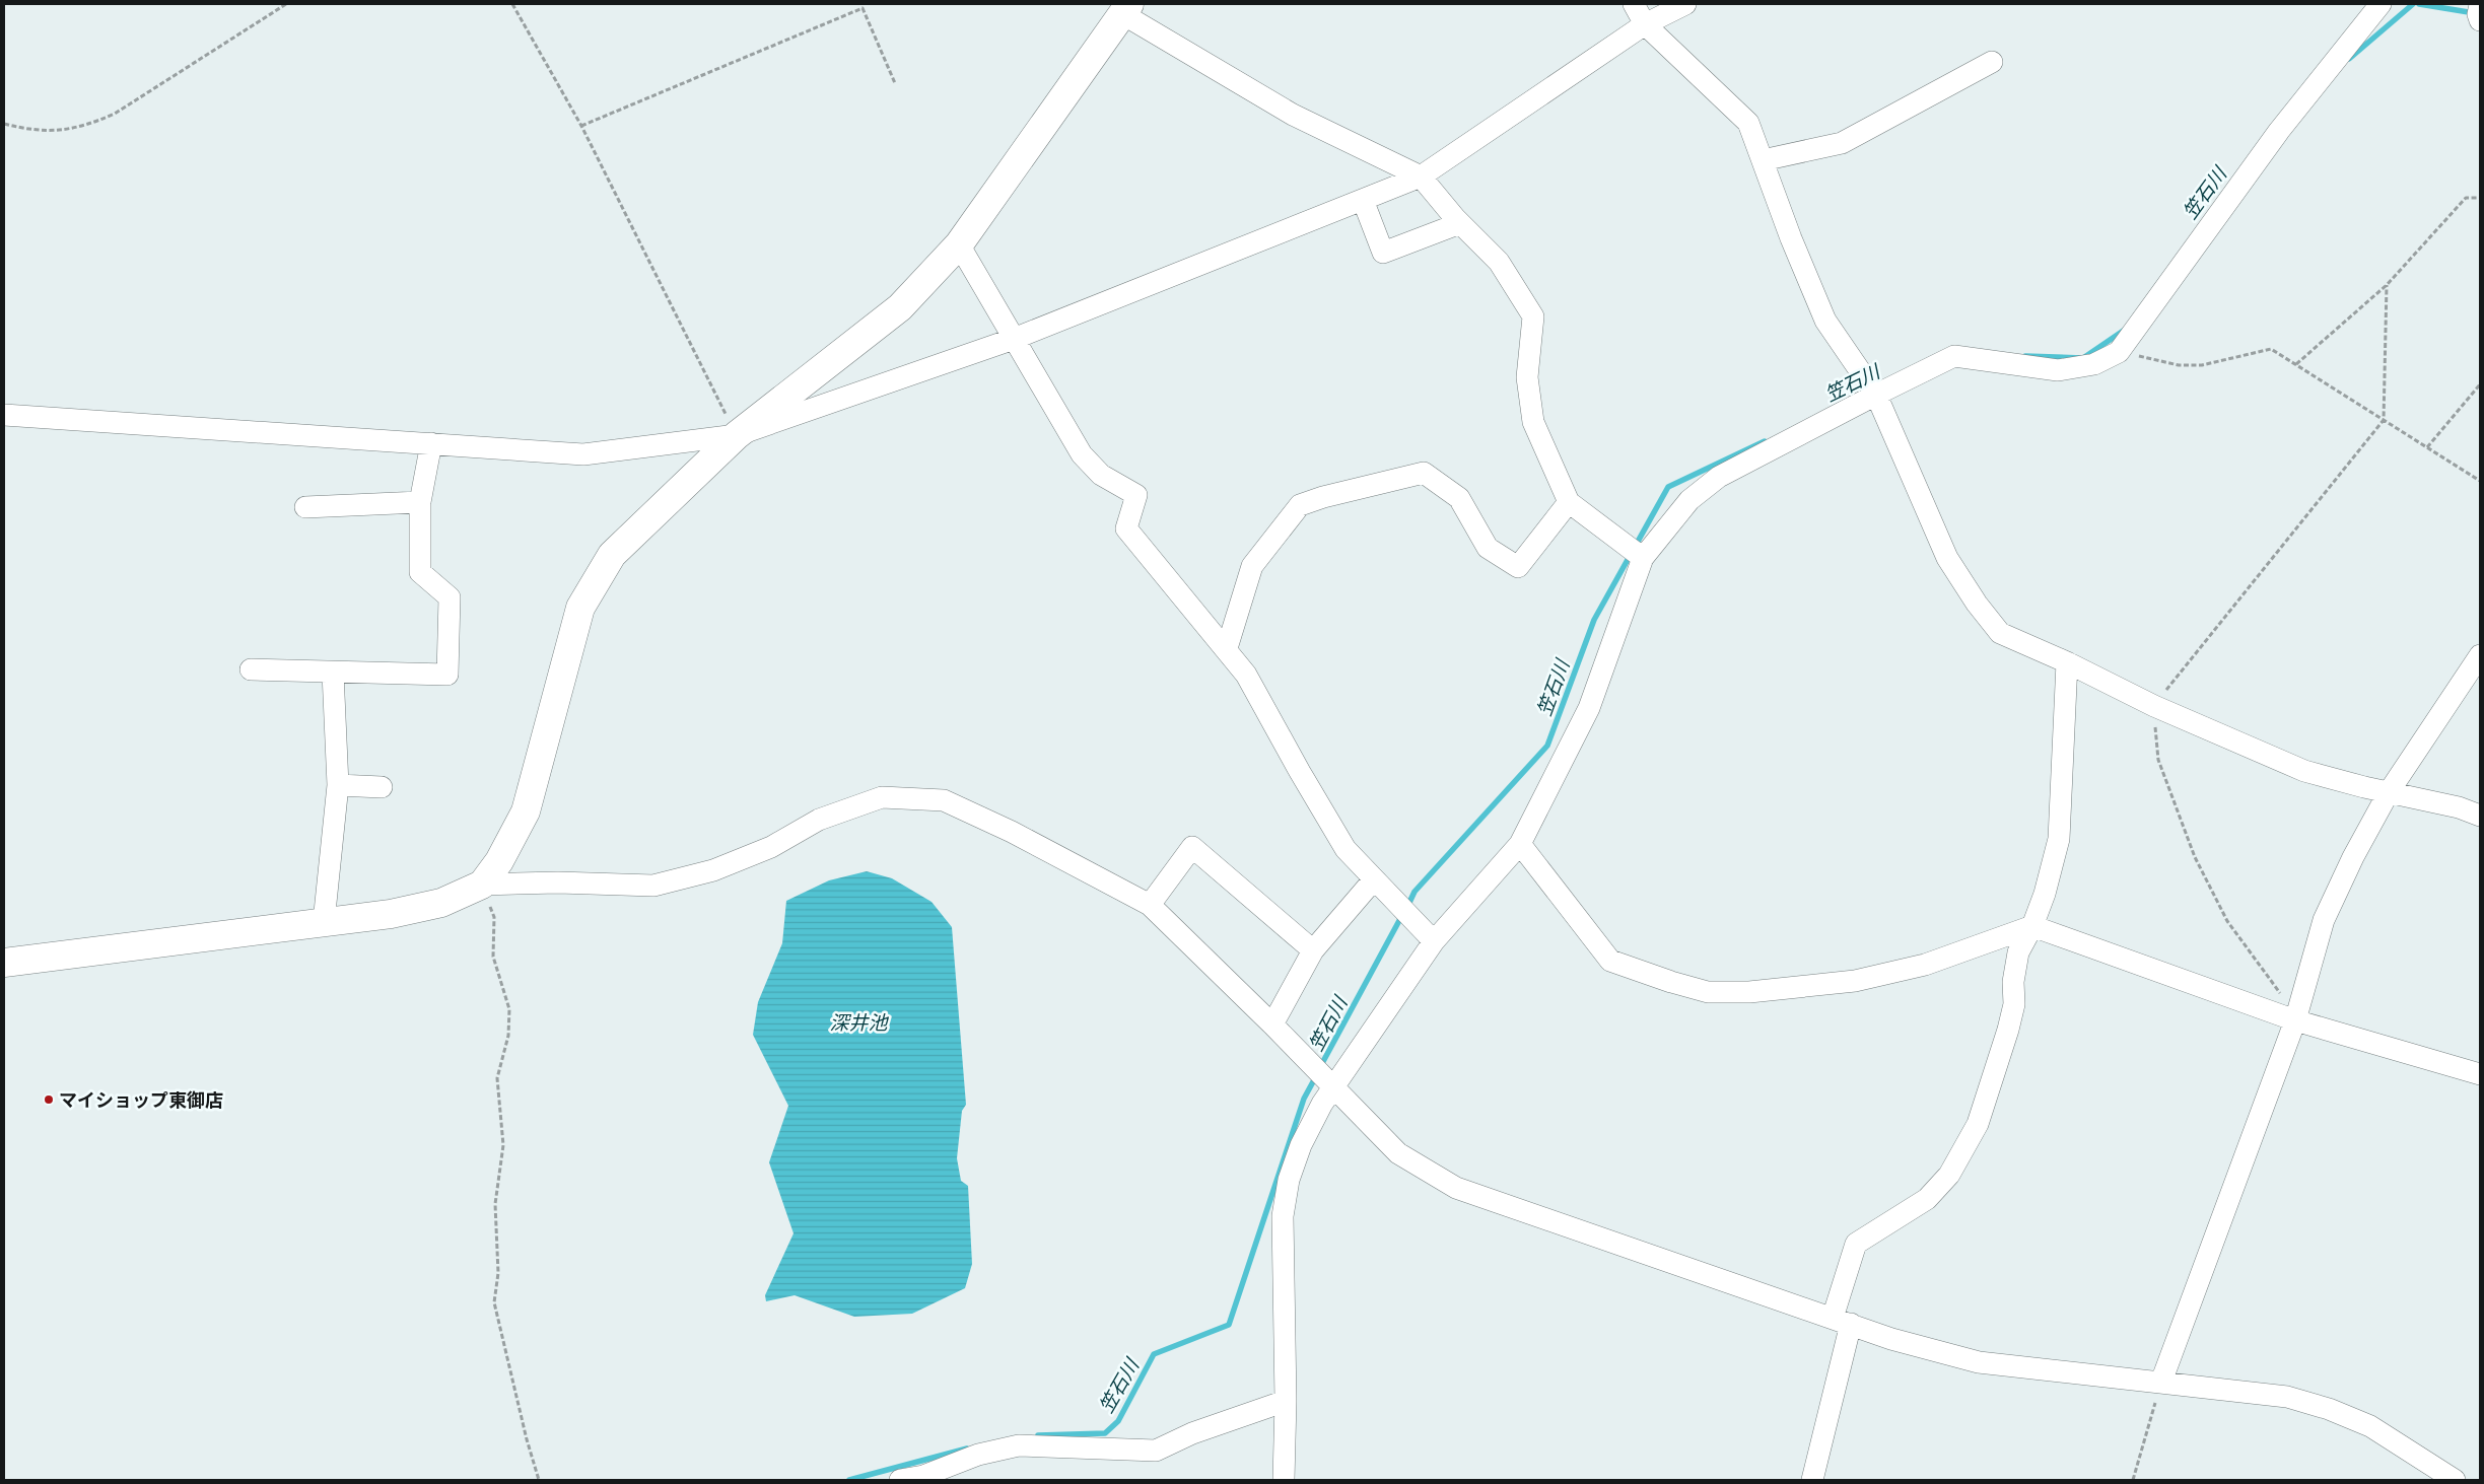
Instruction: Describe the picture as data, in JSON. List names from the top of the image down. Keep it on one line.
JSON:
{"water":["笠石川","深井池"],"places":["マイショップ東御店"]}
